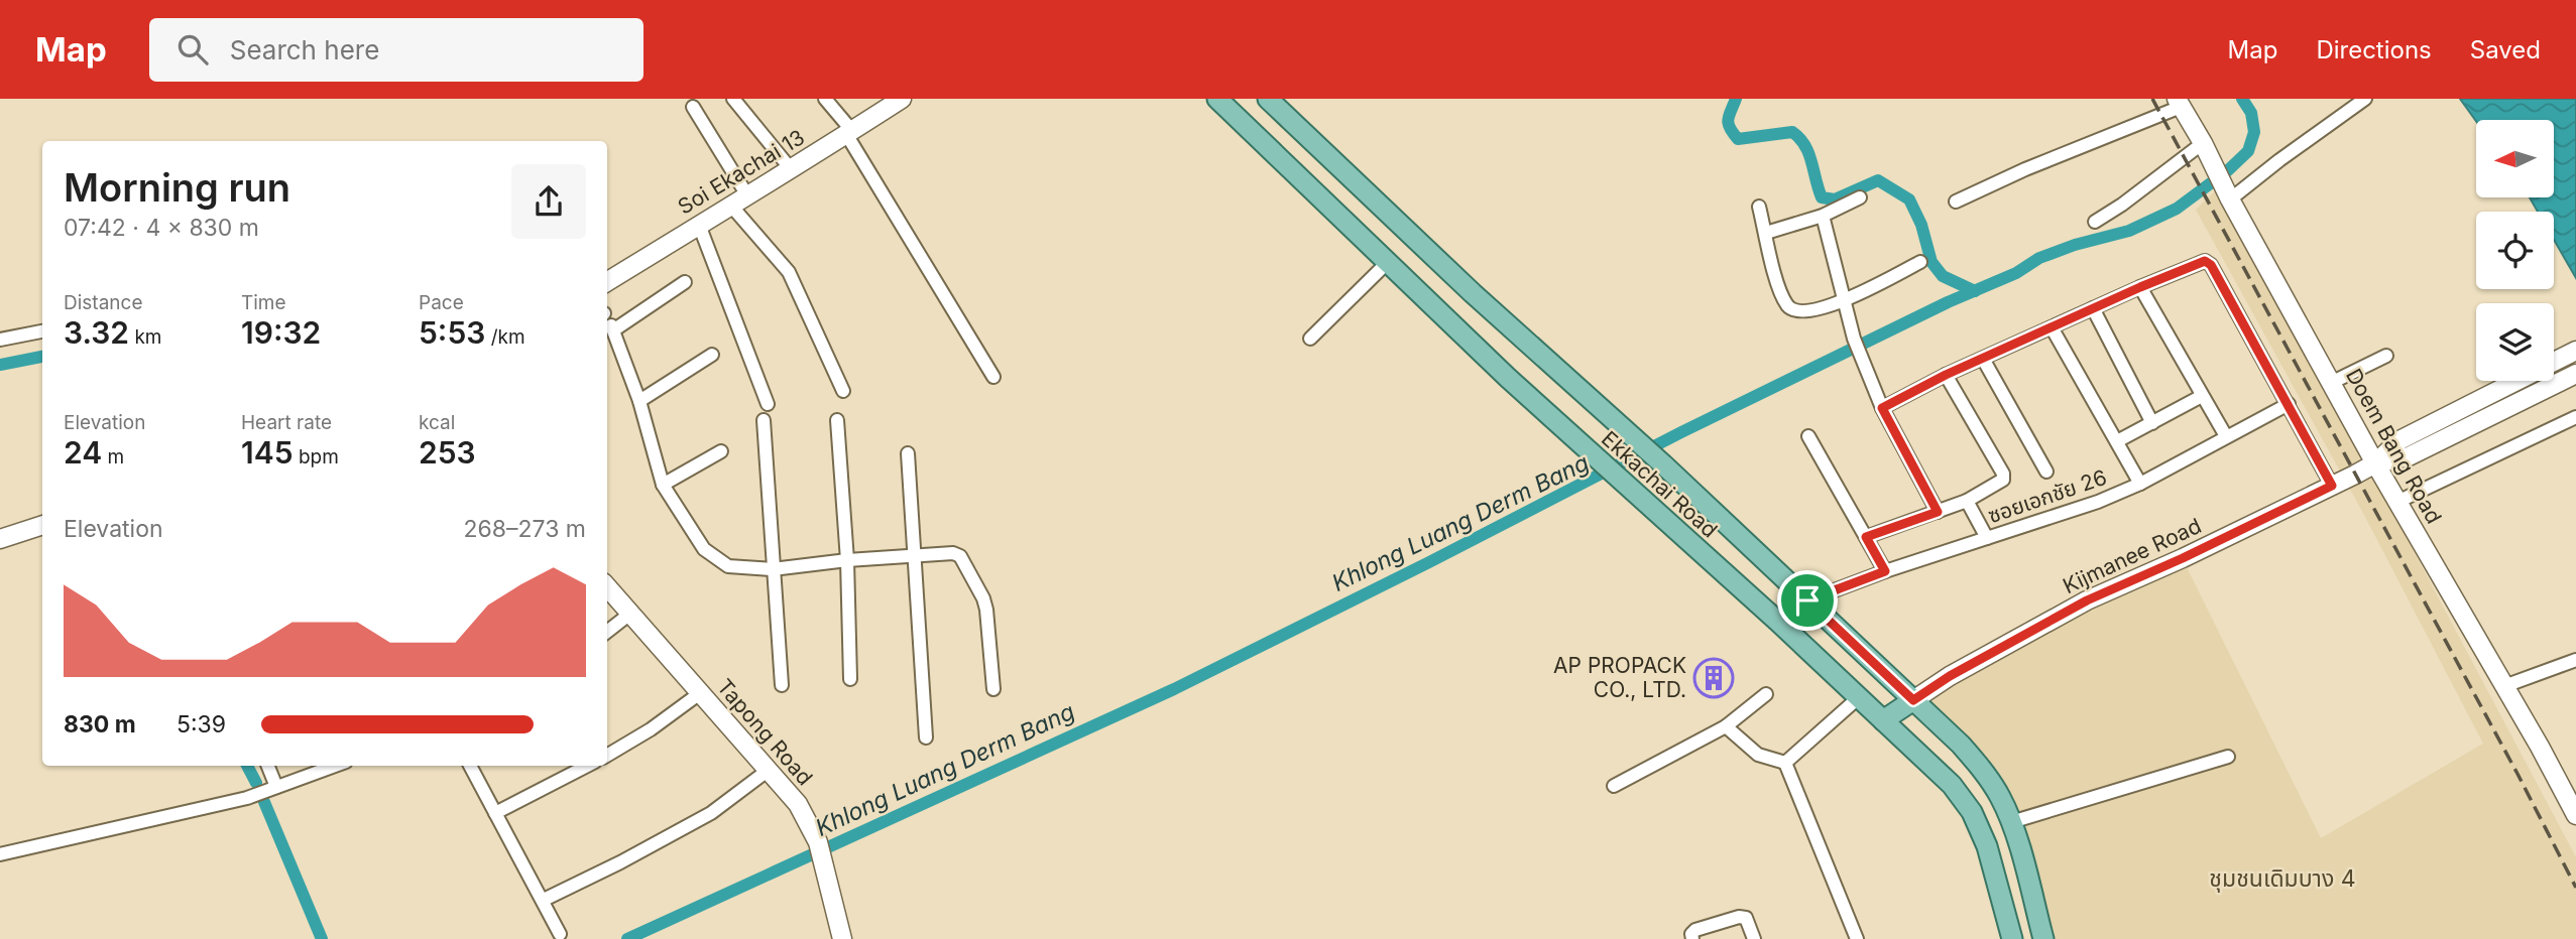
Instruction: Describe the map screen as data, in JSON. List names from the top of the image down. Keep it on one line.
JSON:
{"streets":{"main road":["Ekkachai Road"],"street":["Soi Ekachai 13","Doem Bang Road","ซอยเอกชัย 26","Kijmanee Road","Tapong Road"]},"crossings":[["Doem Bang Road","Kijmanee Road"],["Ekkachai Road","ซอยเอกชัย 26"],["Ekkachai Road","Kijmanee Road"]],"districts":["ชุมชนเดิมบาง 4"],"water":["Khlong Luang Derm Bang"],"places":{"building":["AP PROPACK CO., LTD."]},"north":"left","page":{"header":"Map","search":"Search here","nav":["Map","Directions","Saved"],"heading":["Morning run","07:42 · 4 × 830 m"],"stats":[["Distance","3.32 km"],["Time","19:32"],["Pace","5:53 /km"],["Elevation","24 m"],["Heart rate","145 bpm"],["kcal","253"]],"chart":["Elevation","268–273 m"],"list":[{"name":"830 m","note":"5:39"}]}}
